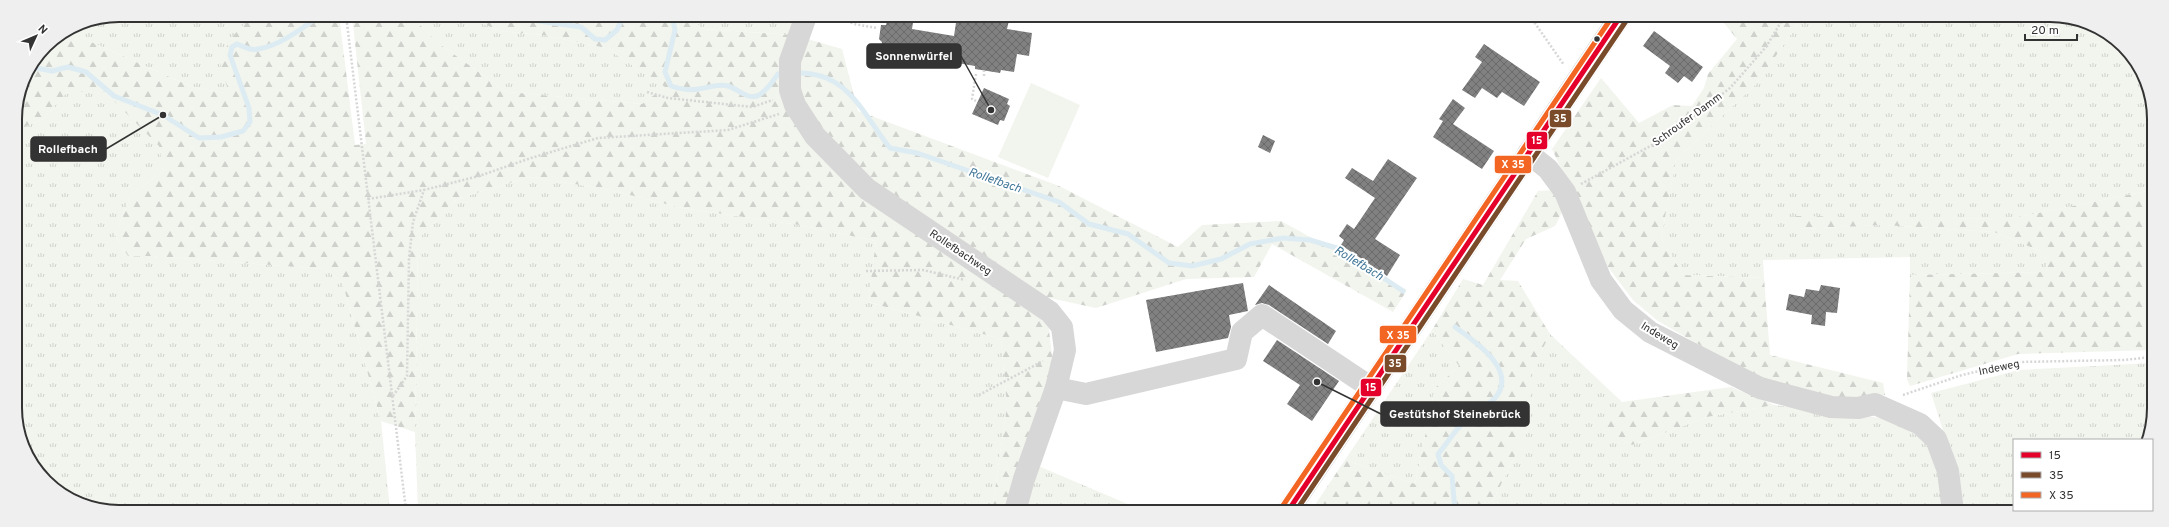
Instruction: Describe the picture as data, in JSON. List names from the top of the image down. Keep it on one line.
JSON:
{"streets":{"street":["Rollefbachweg","Indeweg"],"path":["Schroufer Damm"]},"crossings":[["Schroufer Damm","Indeweg"]],"water":["Rollefbach"],"places":["Sonnenwürfel","Rollefbach","Gestütshof Steinebrück"],"lines":["transit line 15","transit line 35"],"legend":["15","35","X 35"],"scale_bar":"20 m","north":"top right"}
